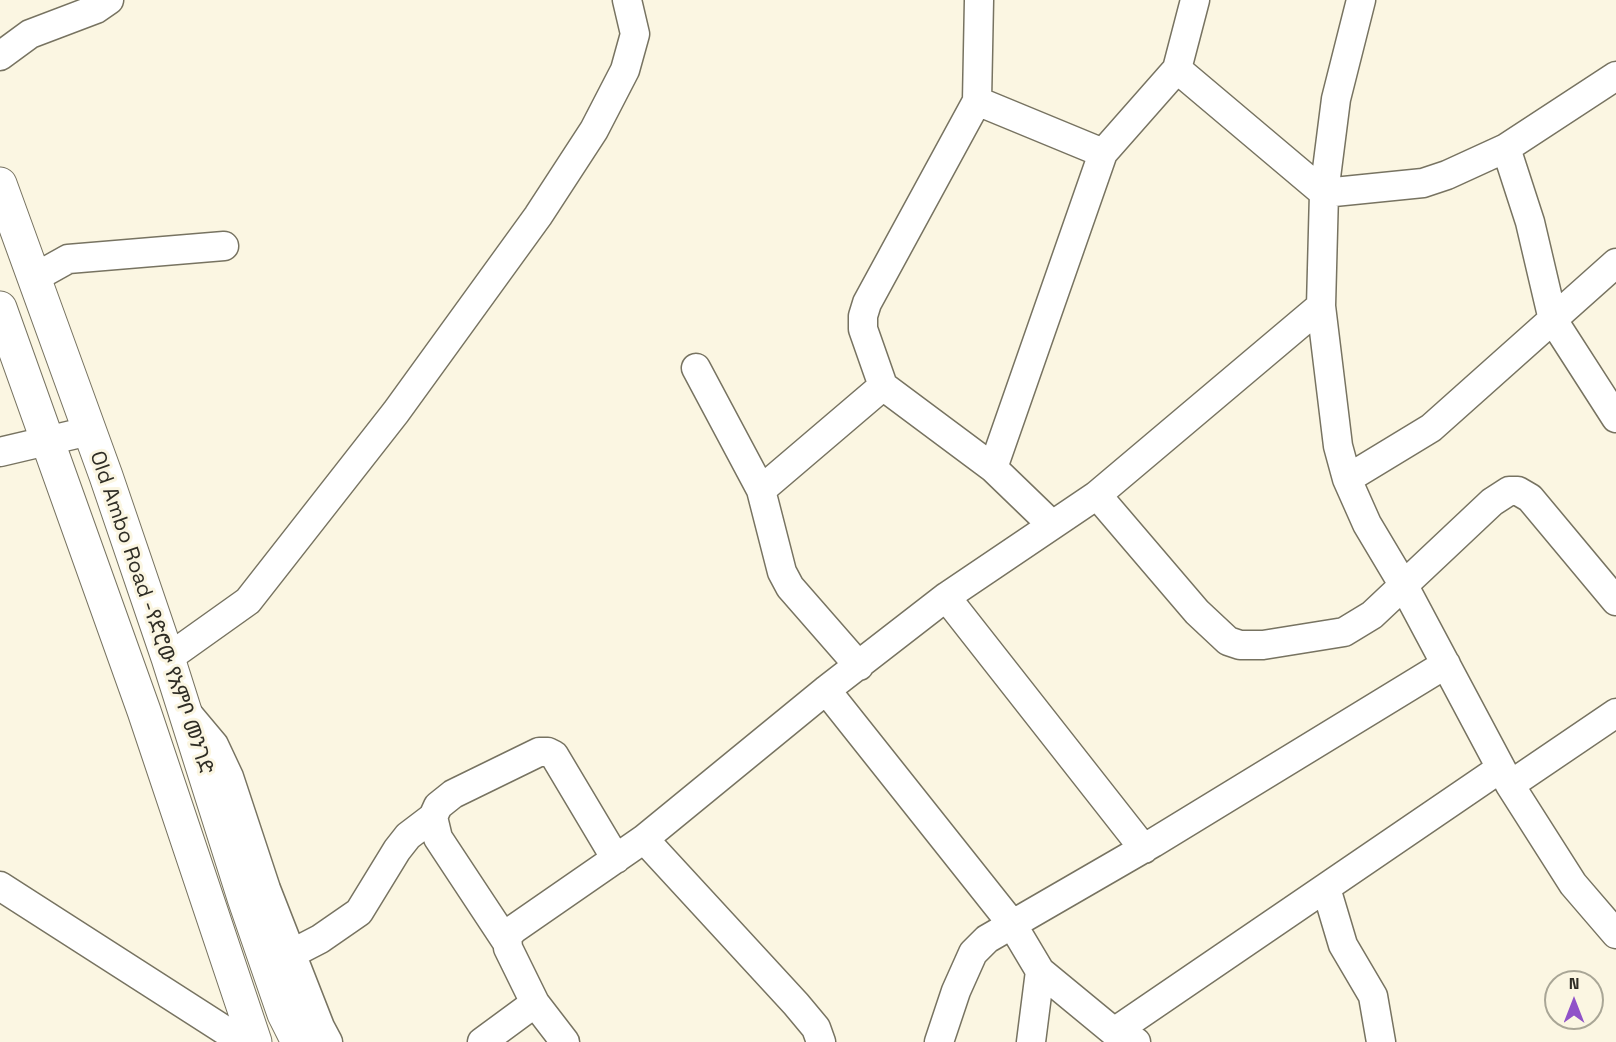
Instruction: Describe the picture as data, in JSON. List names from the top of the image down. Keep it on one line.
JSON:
{"streets":{"main road":["Old Ambo Road -የድሮው የአምቦ መንገድ"]},"north":"top"}
